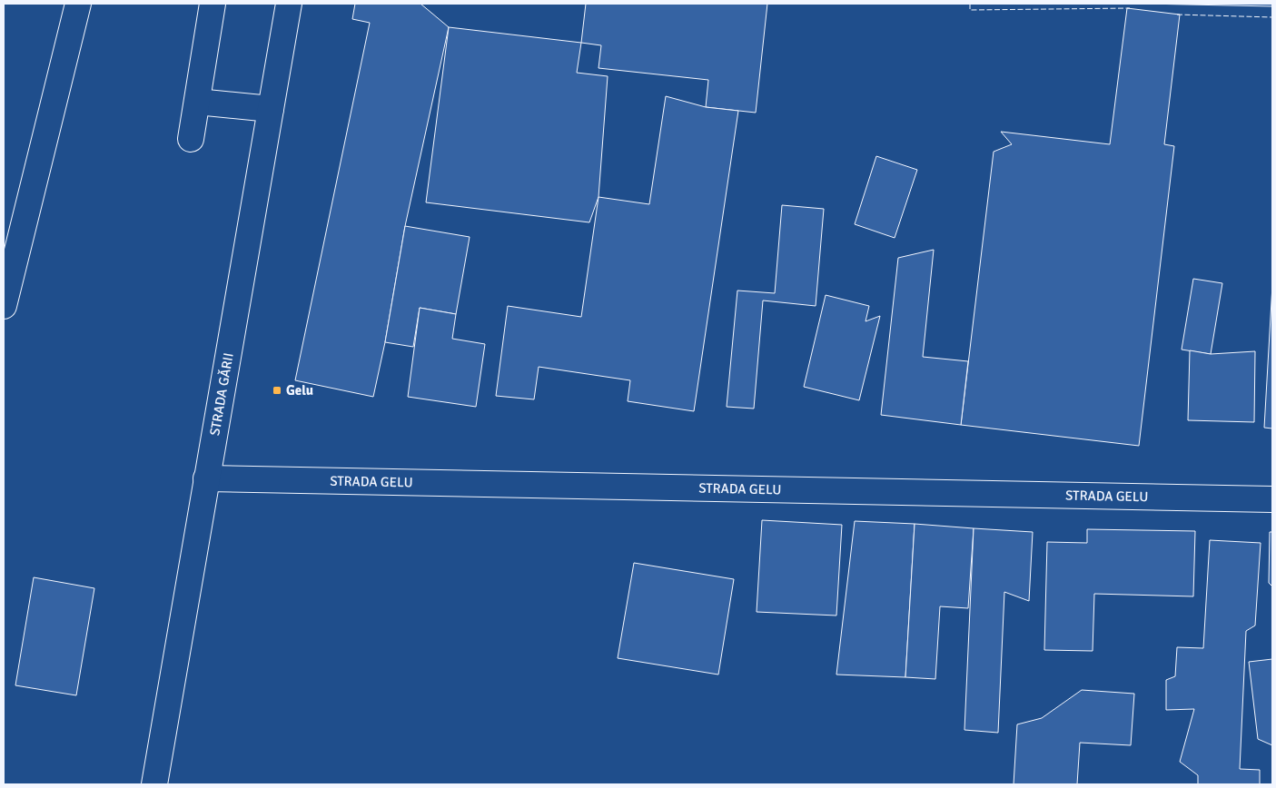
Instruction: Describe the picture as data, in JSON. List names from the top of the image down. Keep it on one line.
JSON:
{"streets":{"street":["STRADA GĂRII","STRADA GELU"]},"crossings":[["STRADA GĂRII","STRADA GELU"]],"places":{"transit":["Gelu"]}}
